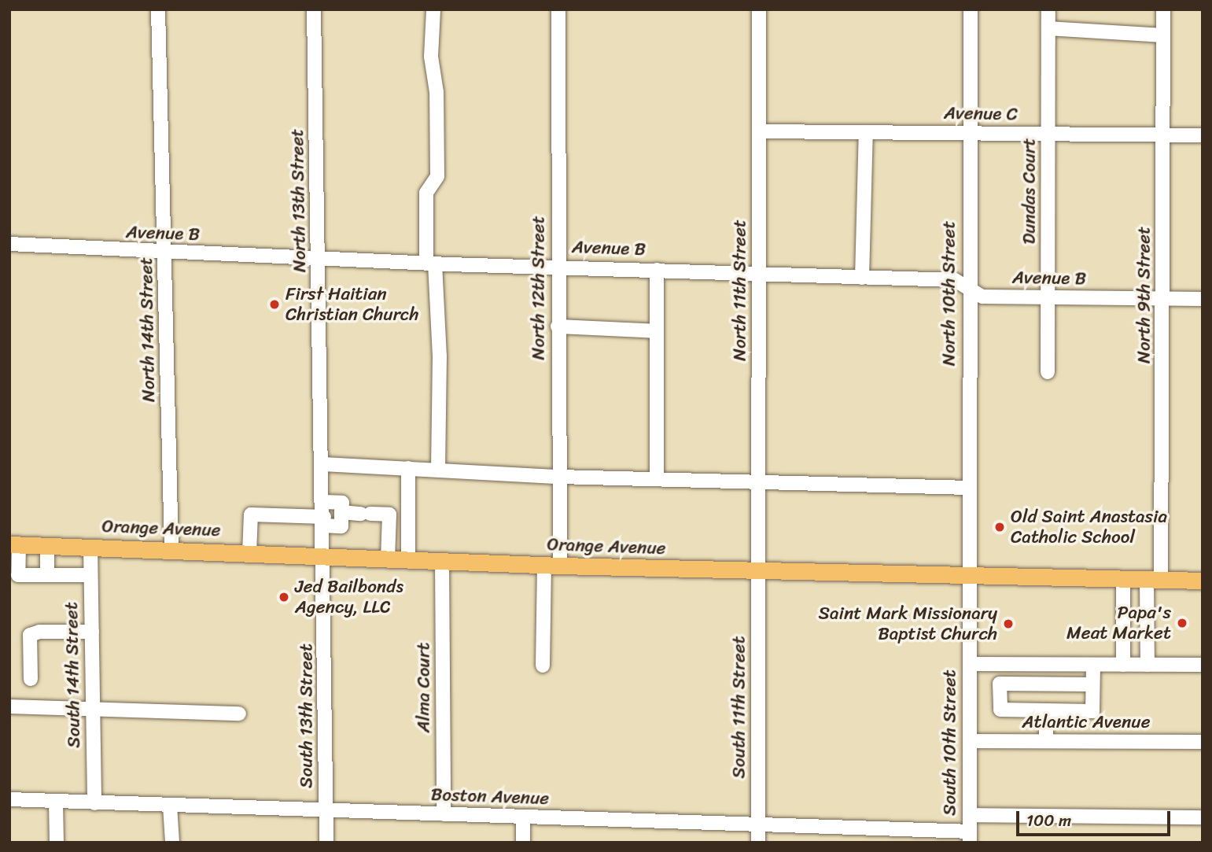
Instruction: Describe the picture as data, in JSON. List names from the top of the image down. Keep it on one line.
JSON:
{"streets":{"main road":["Orange Avenue"],"street":["Avenue C","Dundas Court","North 13th Street","Avenue B","North 12th Street","North 11th Street","North 10th Street","North 9th Street","North 14th Street","South 14th Street","Alma Court","South 11th Street","South 13th Street","Atlantic Avenue","South 10th Street","Boston Avenue"]},"crossings":[["Avenue C","Dundas Court"],["Avenue C","North 11th Street"],["Avenue C","North 10th Street"],["Avenue C","North 9th Street"],["Dundas Court","Avenue B"],["North 13th Street","Avenue B"],["North 13th Street","Orange Avenue"],["North 13th Street","South 13th Street"],["Avenue B","North 12th Street"],["Avenue B","North 11th Street"],["Avenue B","North 10th Street"],["Avenue B","North 9th Street"],["Avenue B","North 14th Street"],["North 12th Street","Orange Avenue"],["North 11th Street","Orange Avenue"],["North 11th Street","South 11th Street"],["North 10th Street","Orange Avenue"],["North 10th Street","South 10th Street"],["North 9th Street","Orange Avenue"],["North 14th Street","Orange Avenue"],["Orange Avenue","South 14th Street"],["Orange Avenue","Alma Court"],["Orange Avenue","South 11th Street"],["Orange Avenue","South 13th Street"],["Orange Avenue","South 10th Street"],["South 14th Street","Boston Avenue"],["Alma Court","Boston Avenue"],["South 11th Street","Boston Avenue"],["South 13th Street","Boston Avenue"],["Atlantic Avenue","South 10th Street"],["South 10th Street","Boston Avenue"]],"places":["First Haitian Christian Church","Old Saint Anastasia Catholic School","Jed Bailbonds Agency, LLC","Papa's Meat Market","Saint Mark Missionary Baptist Church"],"scale_bar":"100 m"}
